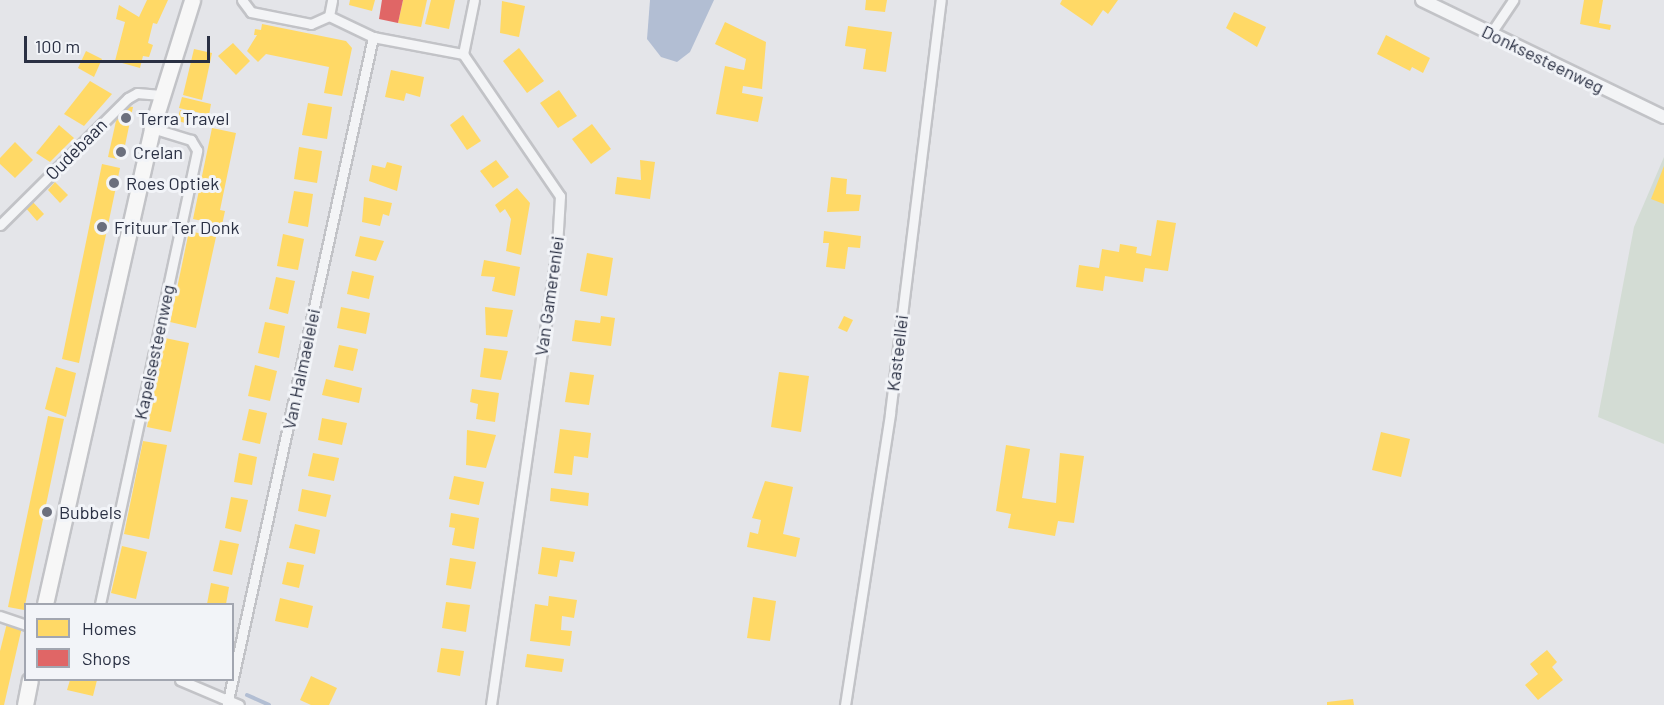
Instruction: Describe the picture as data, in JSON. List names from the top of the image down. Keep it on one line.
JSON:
{"streets":{"street":["Donksesteenweg","Oudebaan","Van Gamerenlei","Kapelsesteenweg","Kasteellei","Van Halmaelelei"]},"places":["Terra Travel","Crelan","Roes Optiek","Frituur Ter Donk","Bubbels"],"legend":["Homes","Shops"],"scale_bar":"100 m"}
